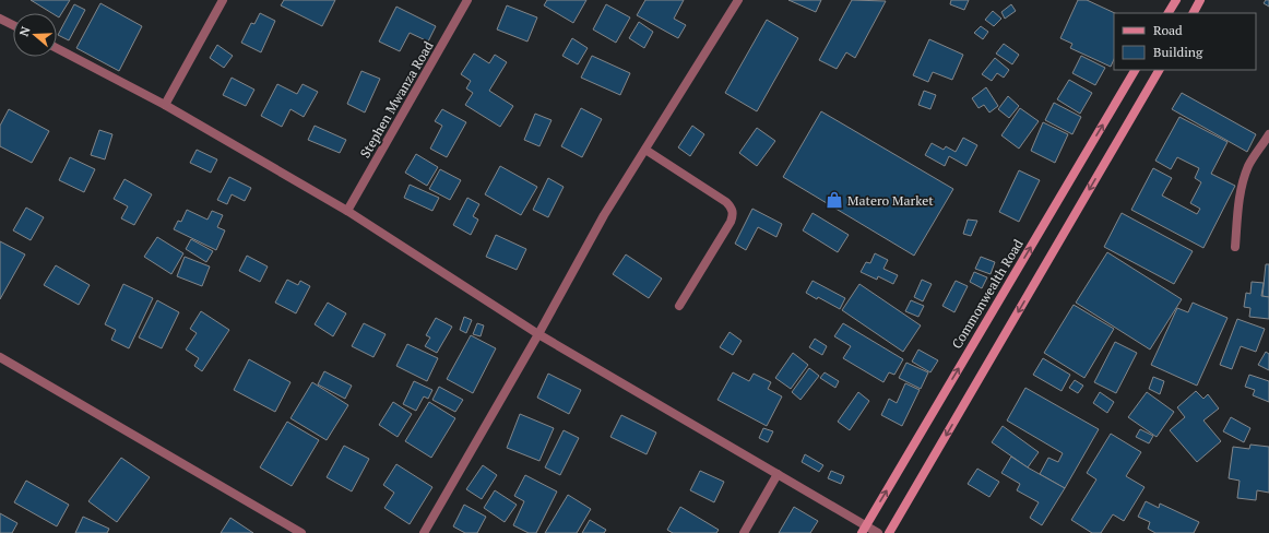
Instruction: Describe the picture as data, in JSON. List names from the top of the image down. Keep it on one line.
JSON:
{"streets":{"main road":["Commonwealth Road"],"street":["Stephen Mwanza Road"]},"places":{"shop":["Matero Market"]},"legend":["Road","Building"],"north":"left"}
